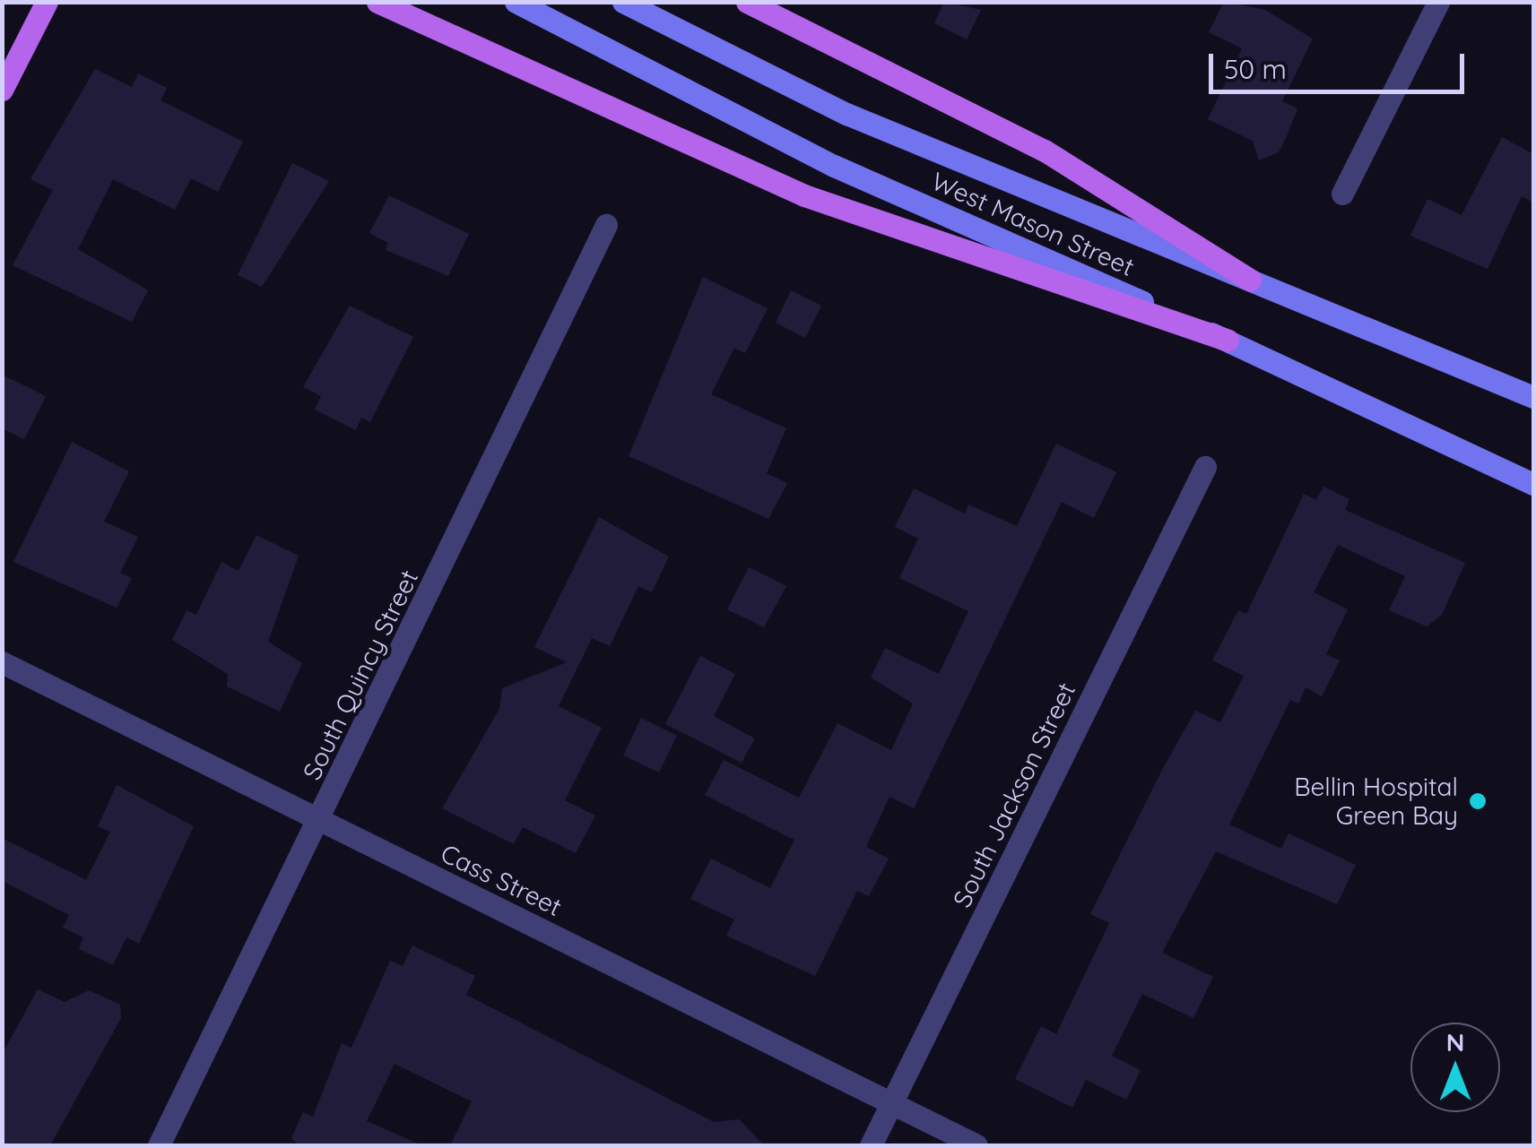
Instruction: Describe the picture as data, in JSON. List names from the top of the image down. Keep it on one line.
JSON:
{"streets":{"main road":["West Mason Street"],"street":["South Quincy Street","South Jackson Street","Cass Street"]},"crossings":[["South Quincy Street","Cass Street"],["South Jackson Street","Cass Street"]],"places":["Bellin Hospital Green Bay"],"scale_bar":"50 m","north":"top"}
